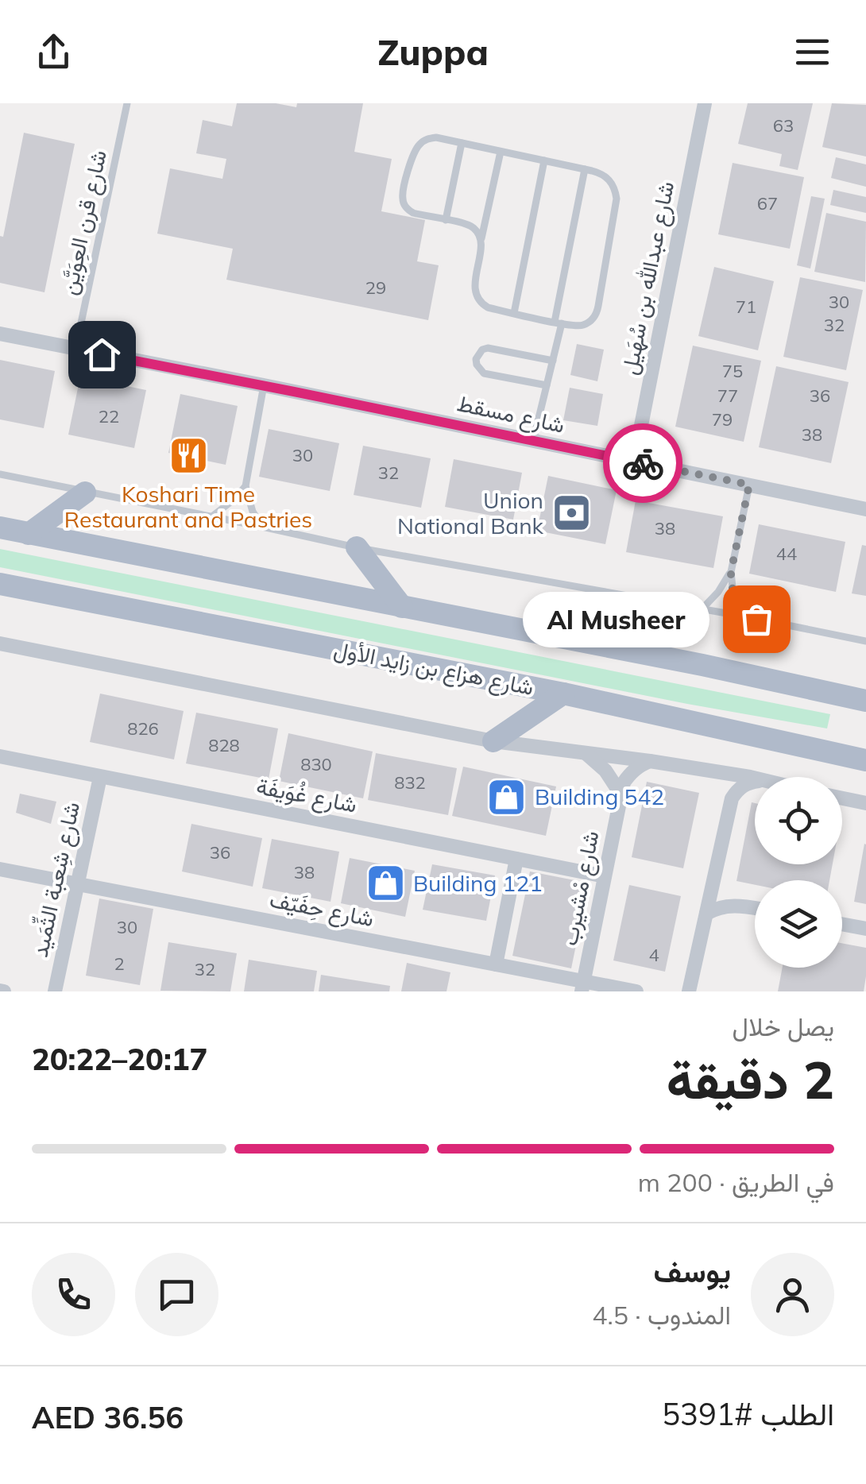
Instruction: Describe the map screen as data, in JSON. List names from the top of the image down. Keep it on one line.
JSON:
{"streets":{"main road":["شارع هزاع بن زايد الأول"],"street":["شارع عبدالله بن سُهَيل","شارع مسقط","شارع غُوَيفَة","شارع شِعبة الثِّمَيد","شارع مْشيرب","شارع حِفَيّف"],"lane":["شارع قرن العِوَيَّن"]},"crossings":[["شارع قرن العِوَيَّن","شارع مسقط"],["شارع عبدالله بن سُهَيل","شارع مسقط"],["شارع غُوَيفَة","شارع شِعبة الثِّمَيد"],["شارع غُوَيفَة","شارع مْشيرب"],["شارع شِعبة الثِّمَيد","شارع حِفَيّف"],["شارع مْشيرب","شارع حِفَيّف"]],"places":{"restaurant":["Koshari Time Restaurant and Pastries"],"bank":["Union National Bank"],"other":["Al Musheer"],"shop":["Building 542","Building 121"]},"house_numbers":["63","67","29","30","71","32","75","77","36","22","79","38","30","32","38","44","826","828","830","832","36","38","30","4","2","32"],"page":{"header":"Zuppa","bubble":"Al Musheer","heading":["2 دقيقة","يصل خلال","20:17–20:22"],"panel":["يوسف","المندوب · 4.5","الطلب #5391","AED 36.56"],"bar":"في الطريق · 200 m"}}
